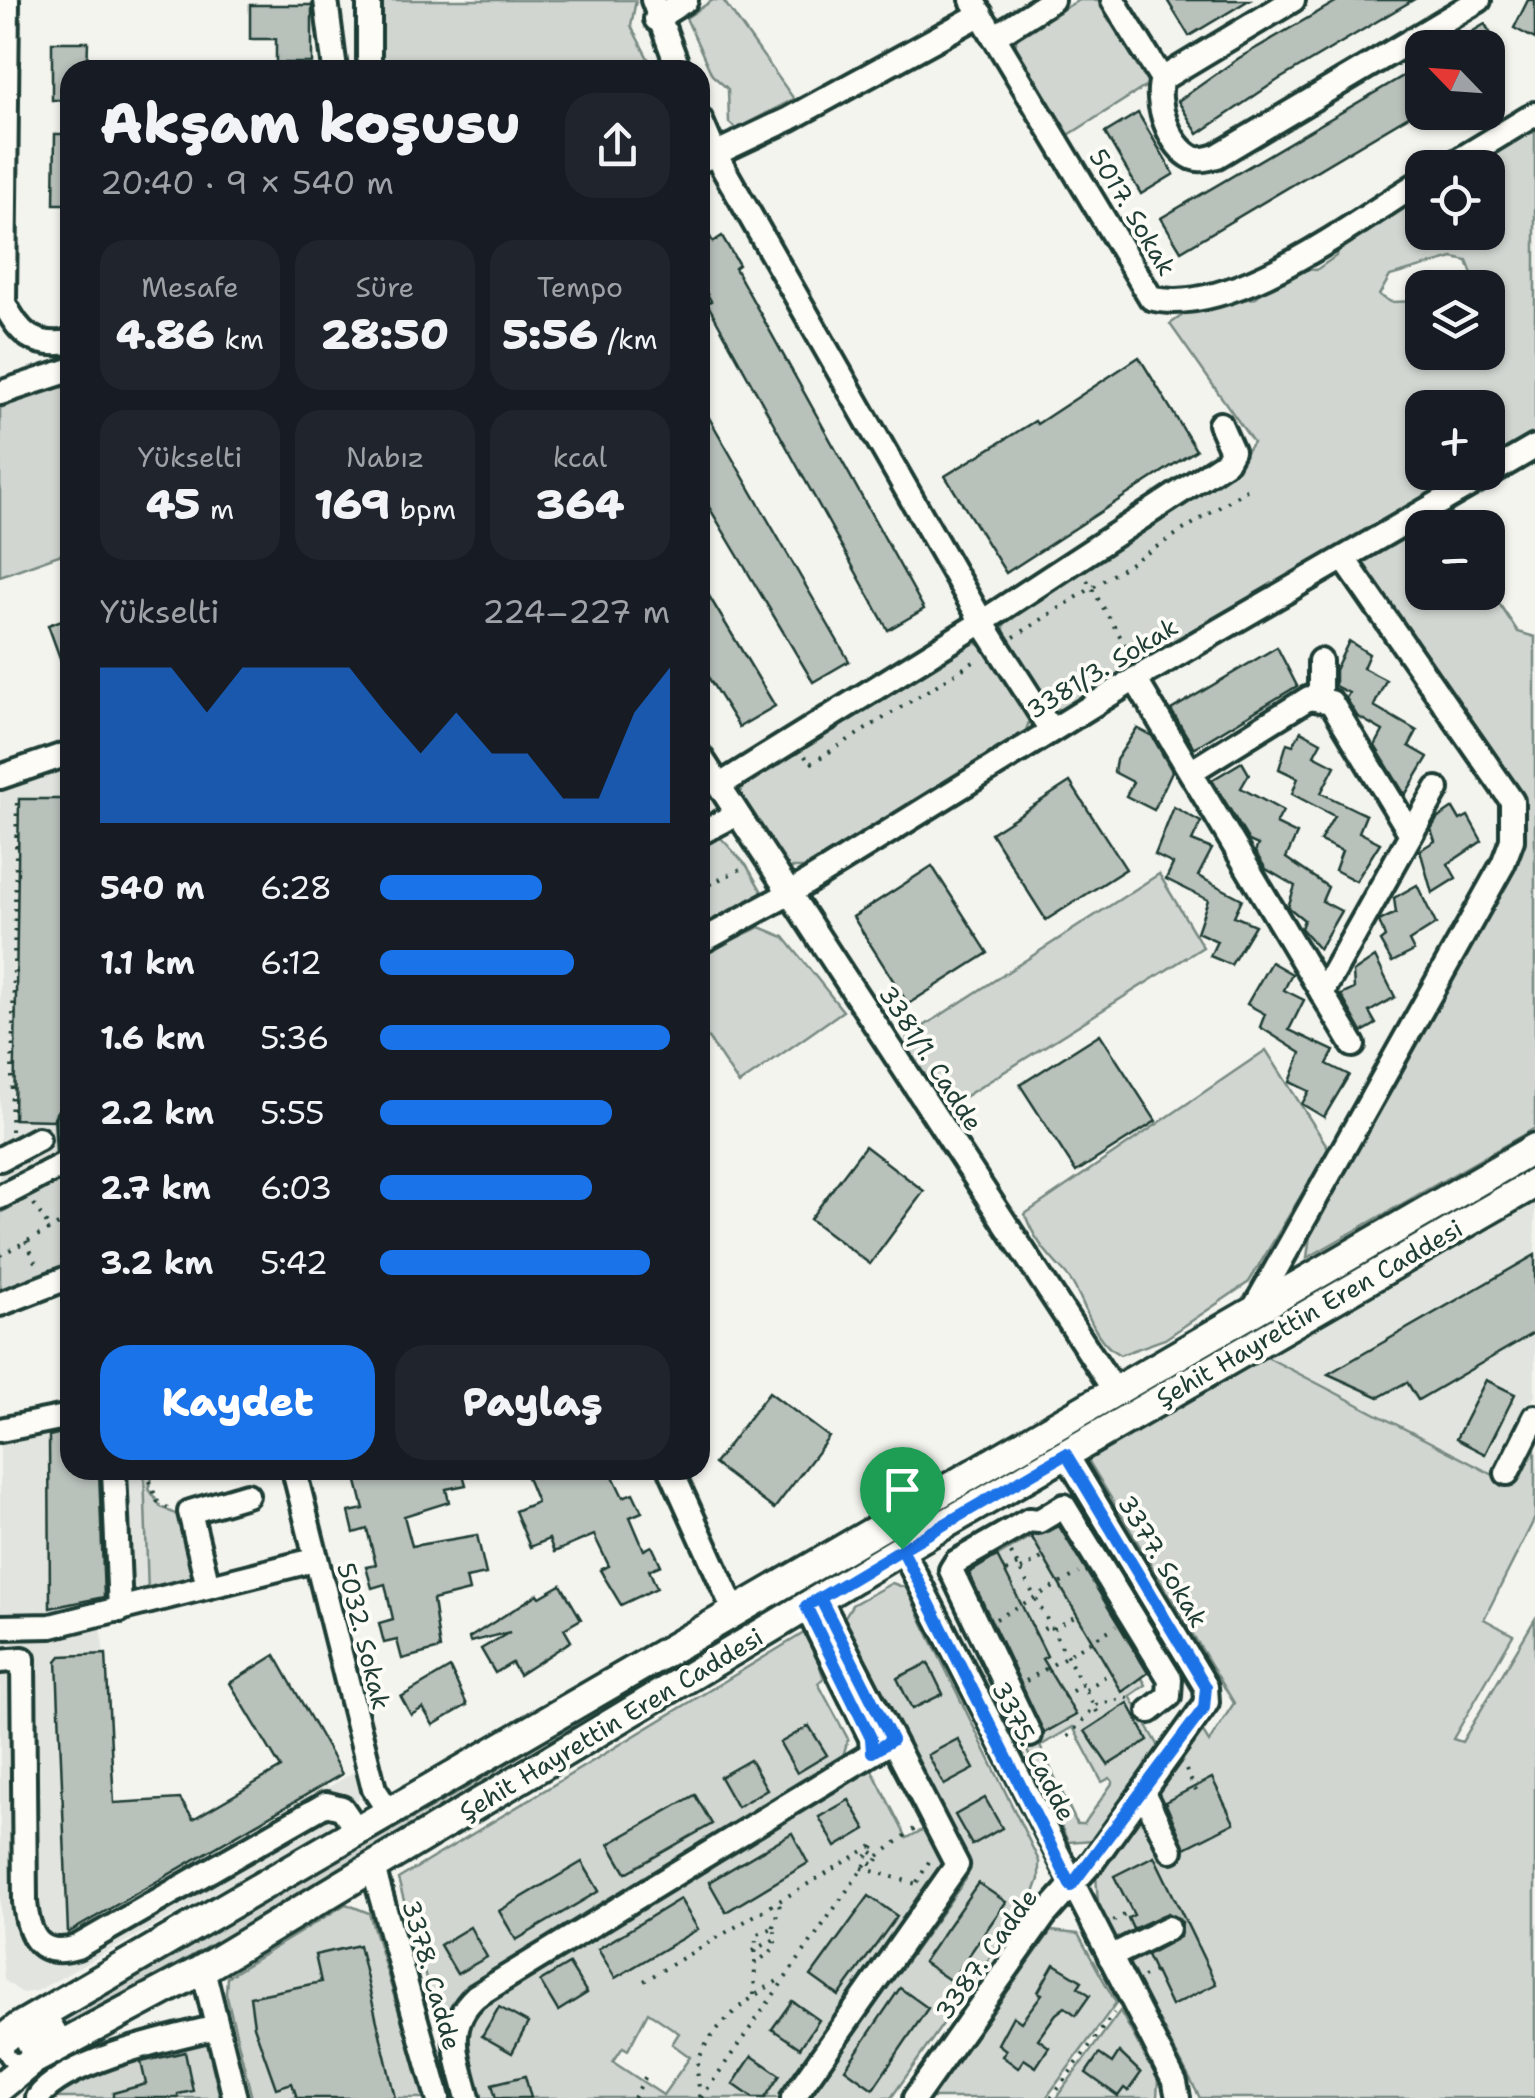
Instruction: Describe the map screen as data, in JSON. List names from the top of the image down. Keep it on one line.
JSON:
{"streets":{"main road":["Şehit Hayrettin Eren Caddesi"],"street":["5017. Sokak","3381/3. Sokak","3381/1. Cadde","3377. Sokak","5032. Sokak","3375. Cadde","3387. Cadde","3378. Cadde"]},"crossings":[["3381/3. Sokak","3381/1. Cadde"],["3381/1. Cadde","Şehit Hayrettin Eren Caddesi"],["Şehit Hayrettin Eren Caddesi","3377. Sokak"],["Şehit Hayrettin Eren Caddesi","5032. Sokak"],["Şehit Hayrettin Eren Caddesi","3375. Cadde"],["Şehit Hayrettin Eren Caddesi","3378. Cadde"],["3377. Sokak","3387. Cadde"],["3375. Cadde","3387. Cadde"]],"north":"top left","page":{"map_buttons":["+","−"],"heading":["Akşam koşusu","20:40 · 9 × 540 m"],"stats":[["Mesafe","4.86 km"],["Süre","28:50"],["Tempo","5:56 /km"],["Yükselti","45 m"],["Nabız","169 bpm"],["kcal","364"]],"chart":["Yükselti","224–227 m"],"list":[{"name":"540 m","note":"6:28"},{"name":"1.1 km","note":"6:12"},{"name":"1.6 km","note":"5:36"},{"name":"2.2 km","note":"5:55"},{"name":"2.7 km","note":"6:03"},{"name":"3.2 km","note":"5:42"}],"buttons":["Kaydet","Paylaş"]}}
